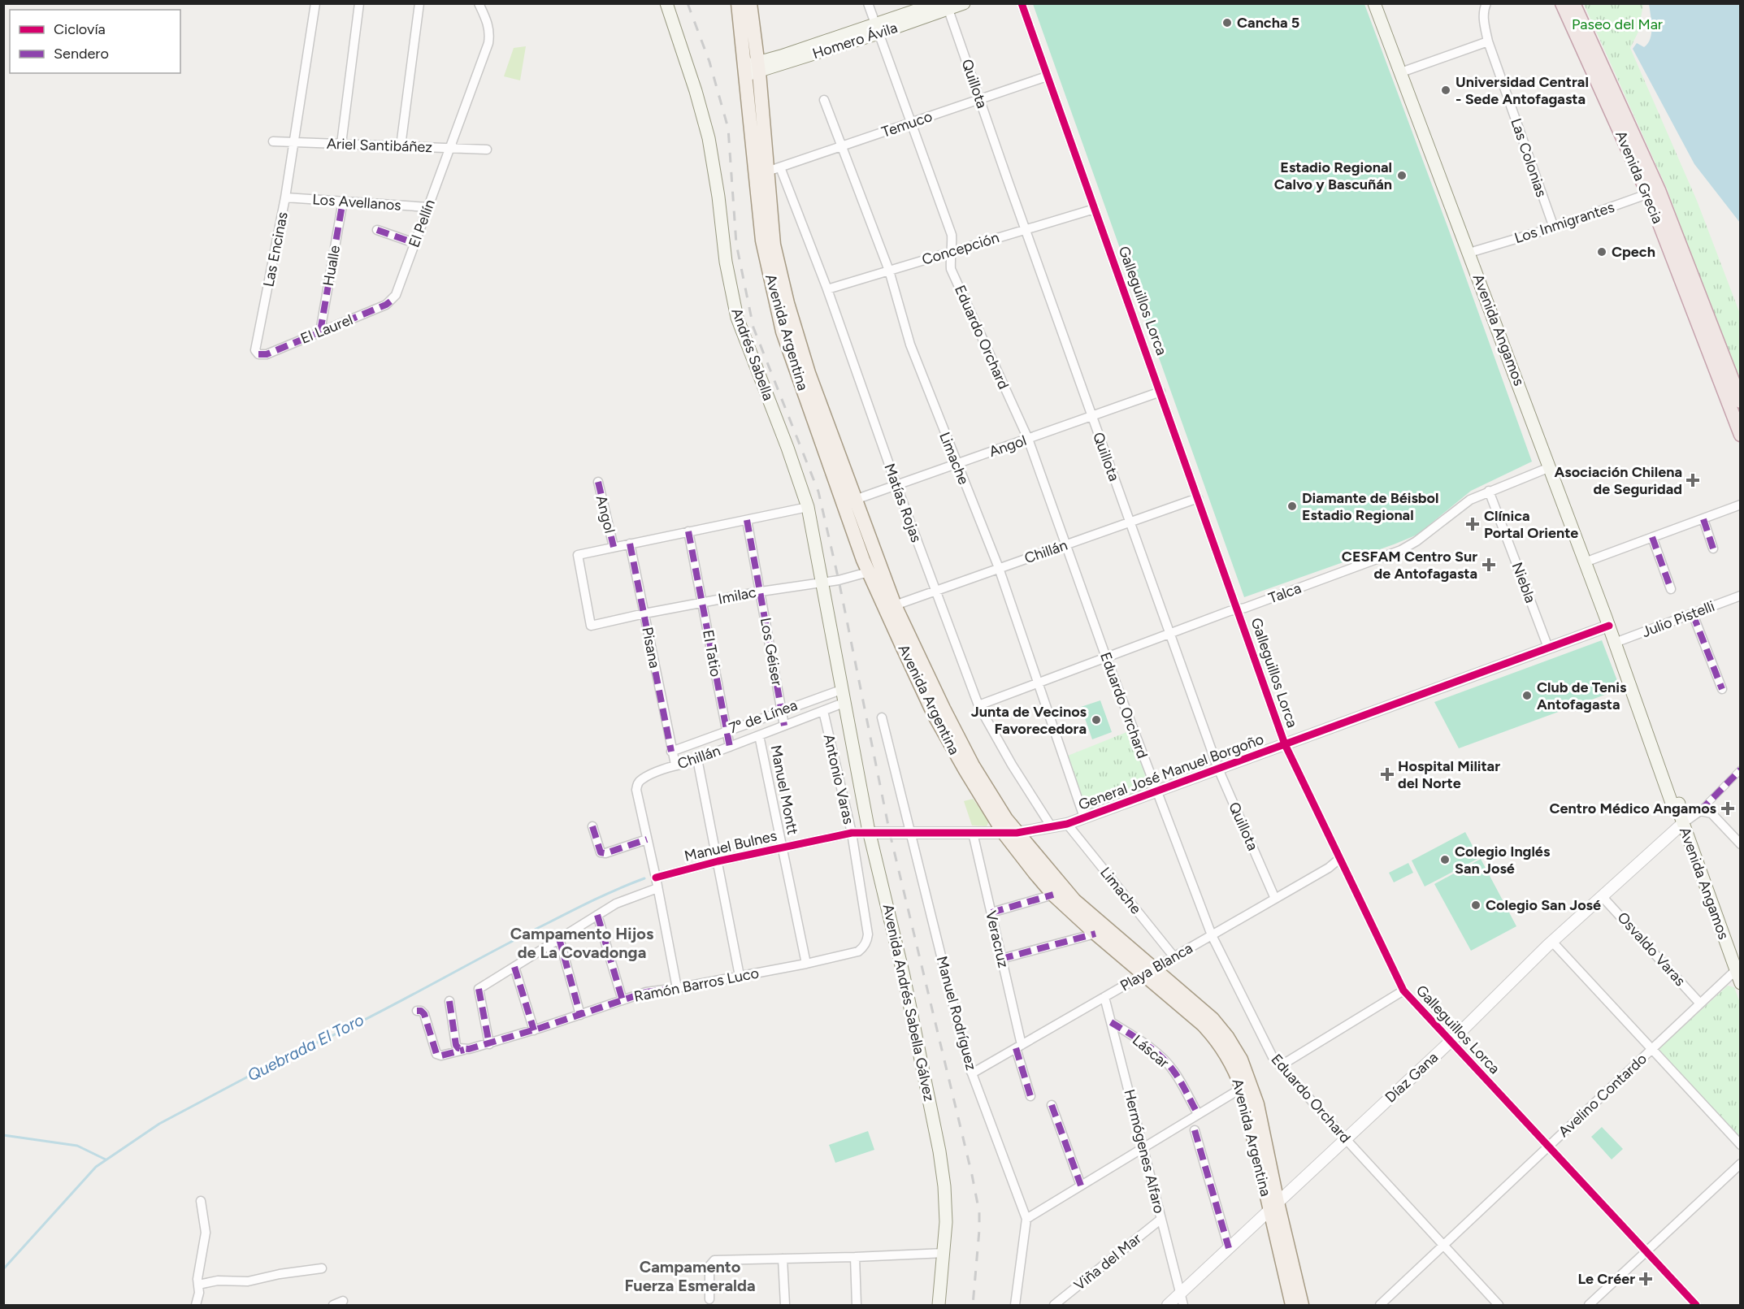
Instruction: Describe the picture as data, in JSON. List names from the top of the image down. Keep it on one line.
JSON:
{"streets":{"highway":["Avenida Grecia"],"main road":["Homero Ávila","Avenida Angamos","Avenida Argentina","Andrés Sabella","Avenida Andrés Sabella Gálvez"],"street":["Quillota","Temuco","Ariel Santibáñez","Las Colonias","Los Avellanos","Los Inmigrantes","El Pellín","Concepción","Las Encinas","Hualle","Galleguillos Lorca","El Laurel","Eduardo Orchard","Angol","Limache","Matías Rojas","Chillán","Niebla","Talca","Imilac","Julio Pistelli","Pisana","Los Géiser","El Tatio","7º de Línea","General José Manuel Borgoño","Antonio Varas","Manuel Montt","Manuel Bulnes","Veracruz","Osvaldo Varas","Playa Blanca","Ramón Barros Luco","Manuel Rodríguez","Láscar","Díaz Gana","Avelino Contardo","Hermógenes Alfaro","Viña del Mar"]},"crossings":[["Homero Ávila","Quillota"],["Homero Ávila","Avenida Argentina"],["Homero Ávila","Eduardo Orchard"],["Quillota","Temuco"],["Quillota","Concepción"],["Quillota","Angol"],["Quillota","Chillán"],["Quillota","Talca"],["Quillota","General José Manuel Borgoño"],["Quillota","Playa Blanca"],["Temuco","Galleguillos Lorca"],["Temuco","Avenida Argentina"],["Temuco","Eduardo Orchard"],["Temuco","Limache"],["Temuco","Matías Rojas"],["Ariel Santibáñez","El Pellín"],["Ariel Santibáñez","Las Encinas"],["Las Colonias","Los Inmigrantes"],["Avenida Grecia","Los Inmigrantes"],["Los Avellanos","El Pellín"],["Los Avellanos","Las Encinas"],["Los Avellanos","Hualle"],["Los Inmigrantes","Avenida Angamos"],["El Pellín","El Laurel"],["Concepción","Galleguillos Lorca"],["Concepción","Eduardo Orchard"],["Concepción","Limache"],["Concepción","Matías Rojas"],["Las Encinas","El Laurel"],["Hualle","El Laurel"],["Galleguillos Lorca","Angol"],["Galleguillos Lorca","Chillán"],["Galleguillos Lorca","Talca"],["Galleguillos Lorca","General José Manuel Borgoño"],["Galleguillos Lorca","Playa Blanca"],["Galleguillos Lorca","Díaz Gana"],["Galleguillos Lorca","Avelino Contardo"],["Avenida Angamos","Talca"],["Avenida Angamos","Julio Pistelli"],["Avenida Angamos","General José Manuel Borgoño"],["Avenida Angamos","Díaz Gana"],["Avenida Angamos","Avelino Contardo"],["Avenida Argentina","Angol"],["Avenida Argentina","Matías Rojas"],["Avenida Argentina","Chillán"],["Avenida Argentina","Imilac"],["Avenida Argentina","General José Manuel Borgoño"],["Avenida Argentina","Playa Blanca"],["Avenida Argentina","Díaz Gana"],["Eduardo Orchard","Angol"],["Eduardo Orchard","Chillán"],["Eduardo Orchard","Talca"],["Eduardo Orchard","General José Manuel Borgoño"],["Eduardo Orchard","Playa Blanca"],["Eduardo Orchard","Díaz Gana"],["Eduardo Orchard","Avelino Contardo"],["Andrés Sabella","Angol"],["Andrés Sabella","Chillán"],["Andrés Sabella","Imilac"],["Andrés Sabella","7º de Línea"],["Andrés Sabella","Avenida Andrés Sabella Gálvez"],["Angol","Limache"],["Angol","Matías Rojas"],["Angol","Imilac"],["Angol","Pisana"],["Angol","Los Géiser"],["Angol","El Tatio"],["Limache","Chillán"],["Limache","Talca"],["Limache","General José Manuel Borgoño"],["Limache","Playa Blanca"],["Matías Rojas","Chillán"],["Matías Rojas","Talca"],["Matías Rojas","General José Manuel Borgoño"],["Chillán","Los Géiser"],["Chillán","El Tatio"],["Chillán","Antonio Varas"],["Chillán","Manuel Montt"],["Chillán","Avenida Andrés Sabella Gálvez"],["Niebla","Talca"],["Niebla","General José Manuel Borgoño"],["Imilac","Pisana"],["Imilac","Los Géiser"],["Imilac","El Tatio"],["Pisana","7º de Línea"],["Los Géiser","7º de Línea"],["El Tatio","7º de Línea"],["General José Manuel Borgoño","Manuel Bulnes"],["General José Manuel Borgoño","Veracruz"],["General José Manuel Borgoño","Avenida Andrés Sabella Gálvez"],["General José Manuel Borgoño","Manuel Rodríguez"],["Antonio Varas","Manuel Bulnes"],["Antonio Varas","Ramón Barros Luco"],["Manuel Montt","Manuel Bulnes"],["Manuel Montt","Ramón Barros Luco"],["Manuel Bulnes","Avenida Andrés Sabella Gálvez"],["Veracruz","Playa Blanca"],["Osvaldo Varas","Díaz Gana"],["Osvaldo Varas","Avelino Contardo"],["Playa Blanca","Manuel Rodríguez"],["Playa Blanca","Hermógenes Alfaro"],["Láscar","Hermógenes Alfaro"],["Díaz Gana","Hermógenes Alfaro"],["Hermógenes Alfaro","Viña del Mar"]],"districts":["Campamento Hijos de La Covadonga","Campamento Fuerza Esmeralda"],"water":["Quebrada El Toro"],"parks":["Paseo del Mar"],"places":{"other":["Cancha 5","Universidad Central - Sede Antofagasta","Estadio Regional Calvo y Bascuñán","Cpech","Diamante de Béisbol Estadio Regional","Club de Tenis Antofagasta","Junta de Vecinos Favorecedora","Colegio Inglés San José","Colegio San José"],"health":["Asociación Chilena de Seguridad","Clínica Portal Oriente","CESFAM Centro Sur de Antofagasta","Hospital Militar del Norte","Centro Médico Angamos","Le Créer"]},"legend":["Ciclovía","Sendero"]}
